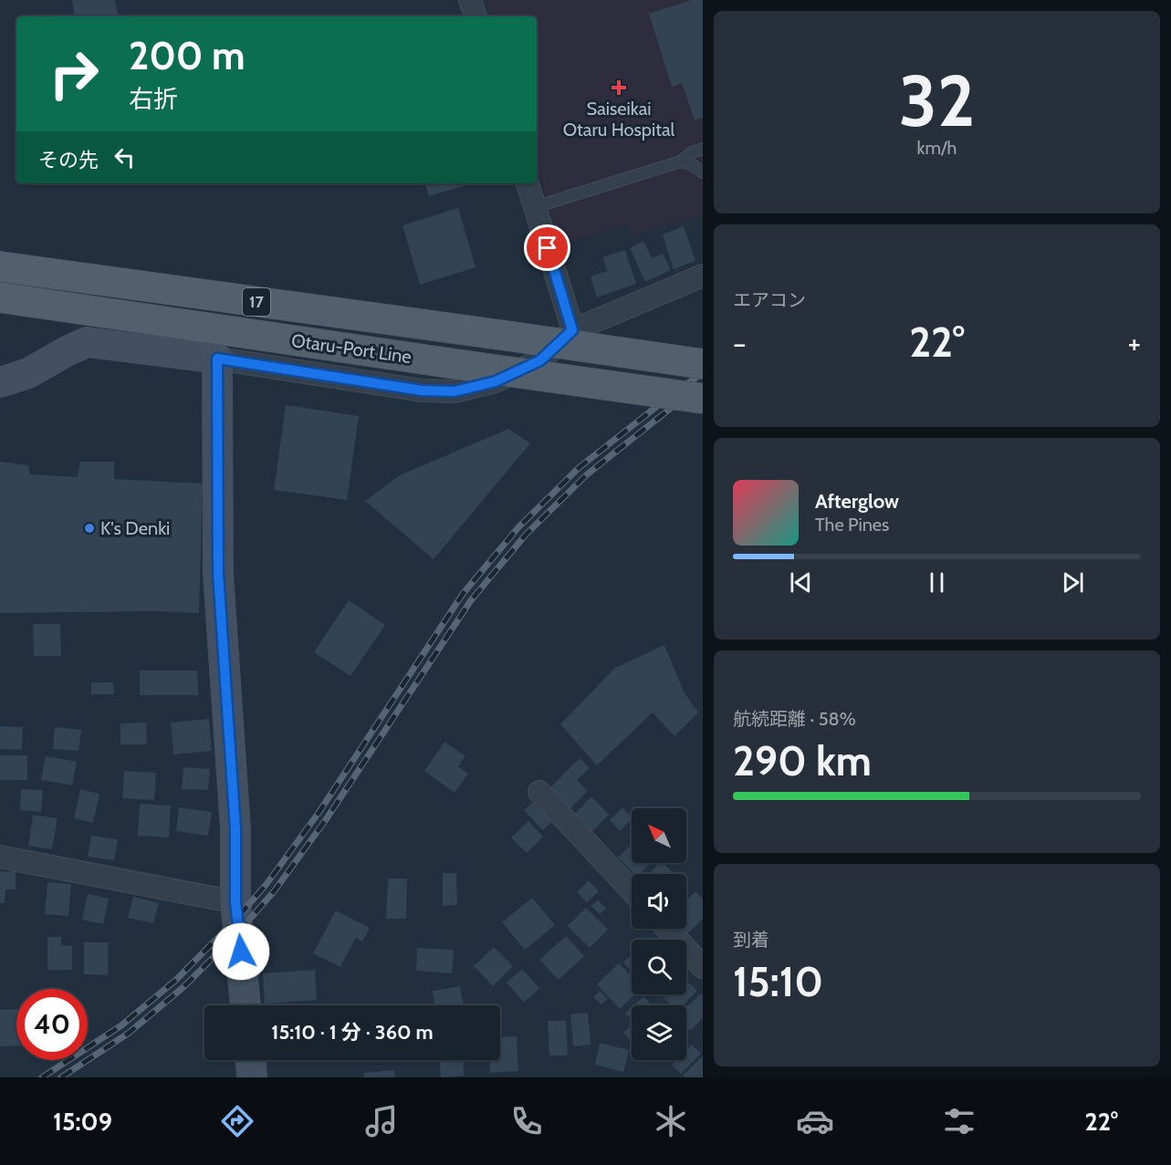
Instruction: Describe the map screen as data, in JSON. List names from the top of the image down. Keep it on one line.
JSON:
{"streets":{"main road":["17","Otaru-Port Line"]},"places":{"health":["Saiseikai Otaru Hospital"],"other":["K's Denki"]},"north":"top left","page":{"tile":[["32","km/h"],"エアコン",["航続距離 · 58%","290 km"],["到着","15:10"]],"turn":["200 m","右折"],"then":"その先","heat":["−","22°","+"],"song":["Afterglow","The Pines"],"limit":"40","trip":"15:10 · 1 分 · 360 m","tabs":["15:09","22°"]}}
